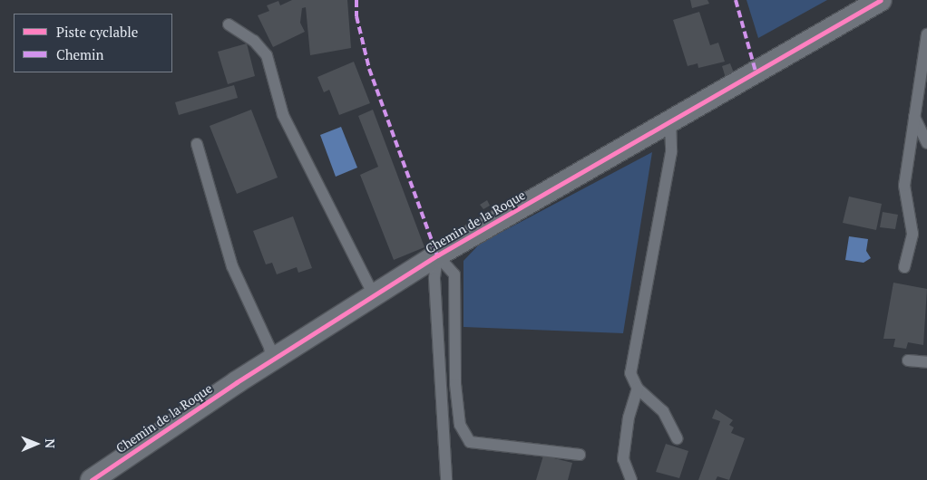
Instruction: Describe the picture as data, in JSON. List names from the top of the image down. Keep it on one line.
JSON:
{"streets":{"street":["Chemin de la Roque"]},"legend":["Piste cyclable","Chemin"],"north":"right"}
